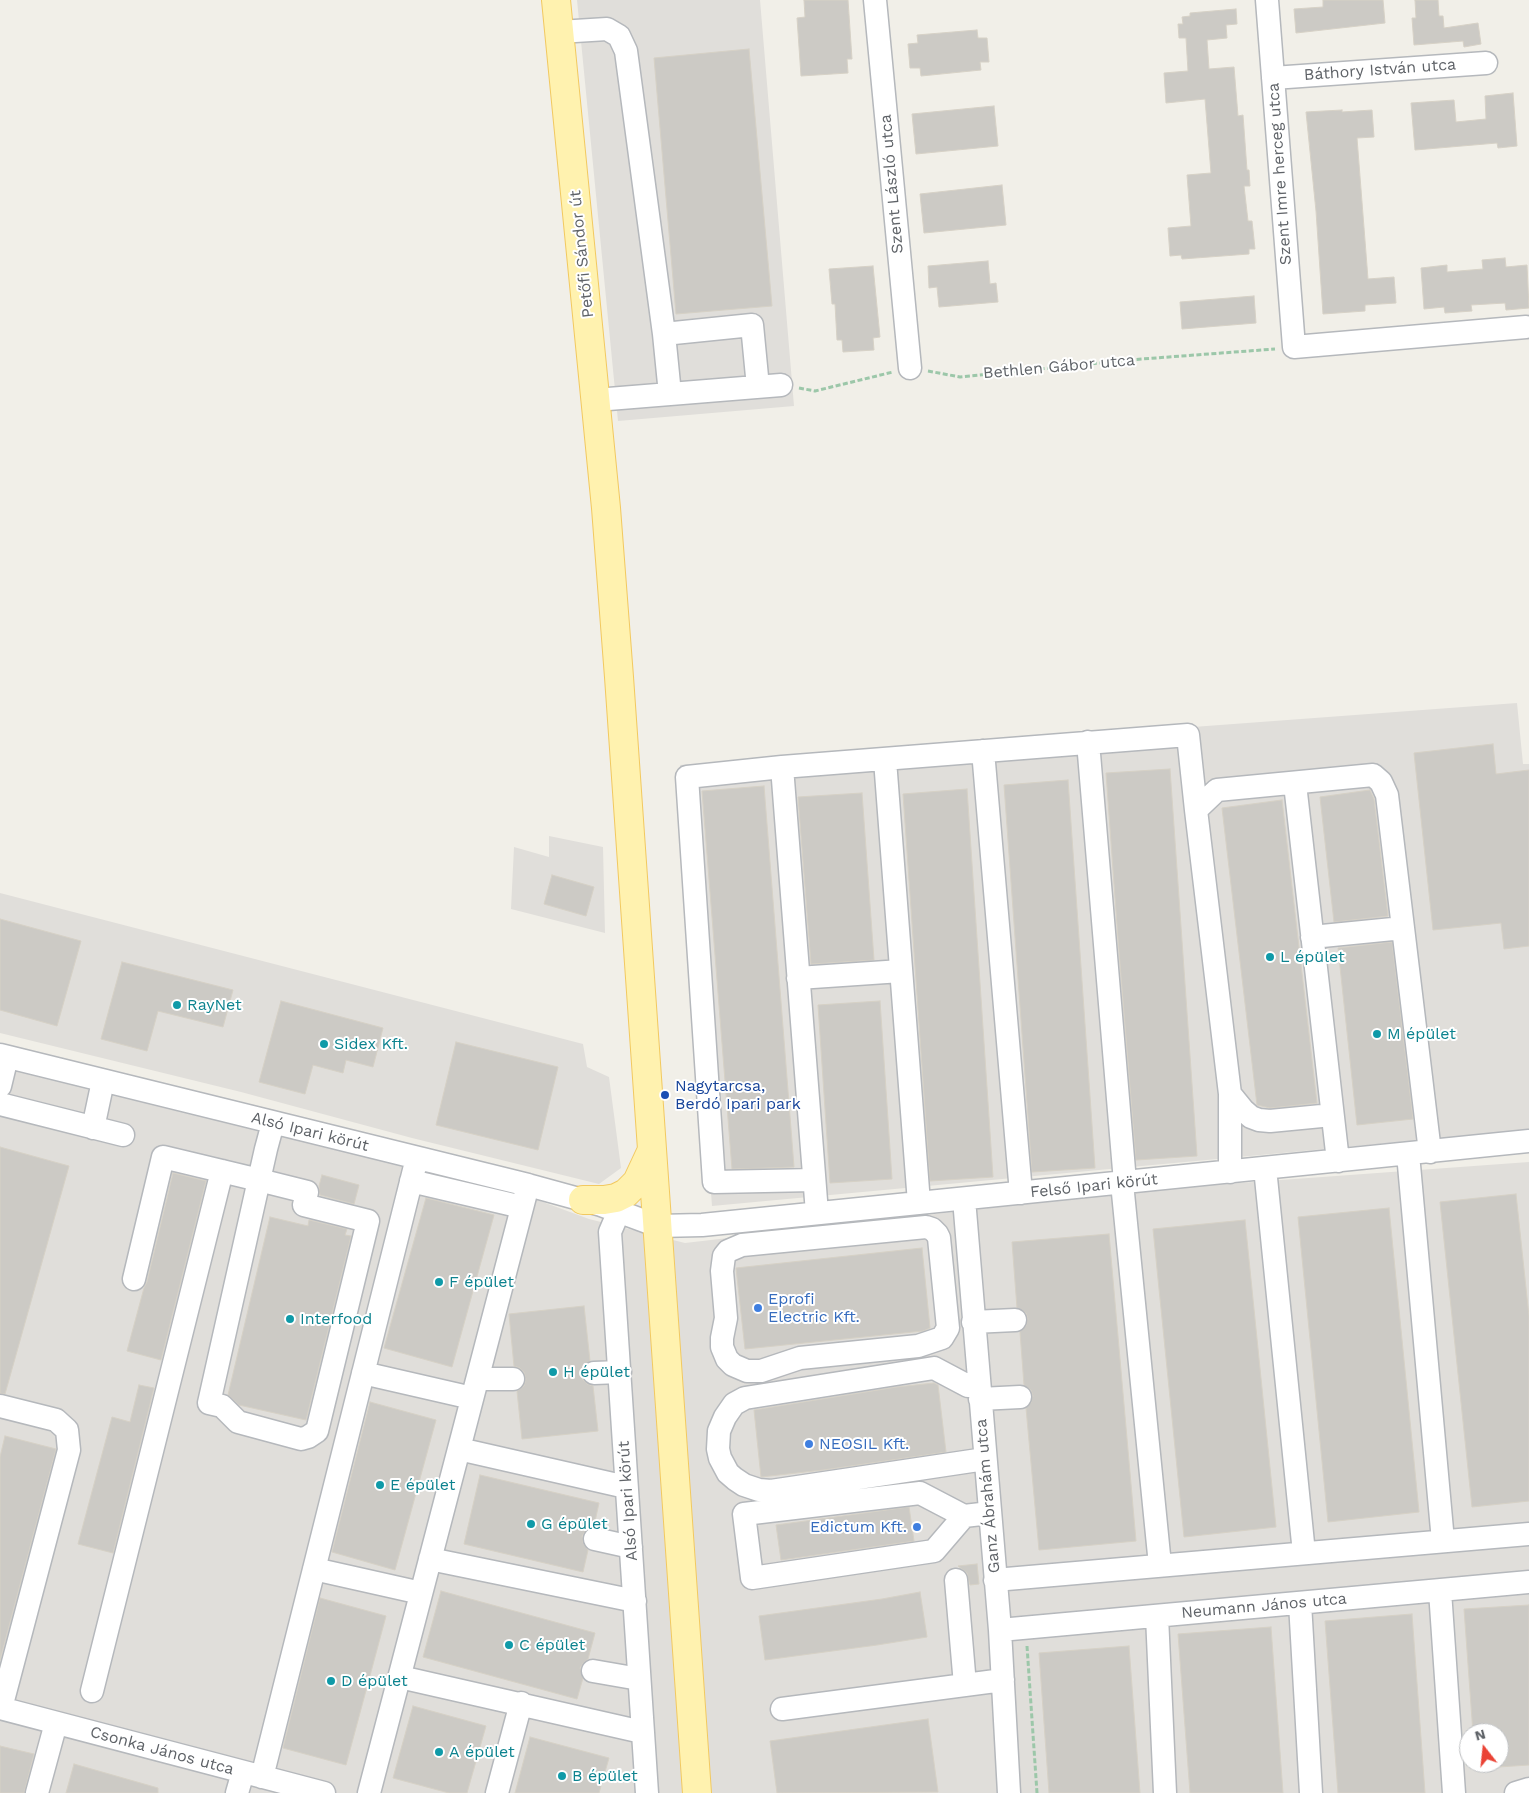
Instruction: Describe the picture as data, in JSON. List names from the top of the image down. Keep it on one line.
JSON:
{"streets":{"main road":["Petőfi Sándor út"],"street":["Báthory István utca","Szent Imre herceg utca","Szent László utca","Alsó Ipari körút","Felső Ipari körút","Ganz Ábrahám utca","Neumann János utca","Csonka János utca"],"path":["Bethlen Gábor utca"]},"crossings":[["Báthory István utca","Szent Imre herceg utca"],["Szent Imre herceg utca","Bethlen Gábor utca"],["Szent László utca","Bethlen Gábor utca"],["Petőfi Sándor út","Alsó Ipari körút"],["Petőfi Sándor út","Felső Ipari körút"],["Alsó Ipari körút","Felső Ipari körút"],["Felső Ipari körút","Ganz Ábrahám utca"],["Ganz Ábrahám utca","Neumann János utca"]],"places":["L épület","RayNet","M épület","Sidex Kft.","Nagytarcsa, Berdó Ipari park","F épület","Eprofi Electric Kft.","Interfood","H épület","NEOSIL Kft.","E épület","G épület","Edictum Kft.","C épület","D épület","A épület","B épület"],"north":"top"}
